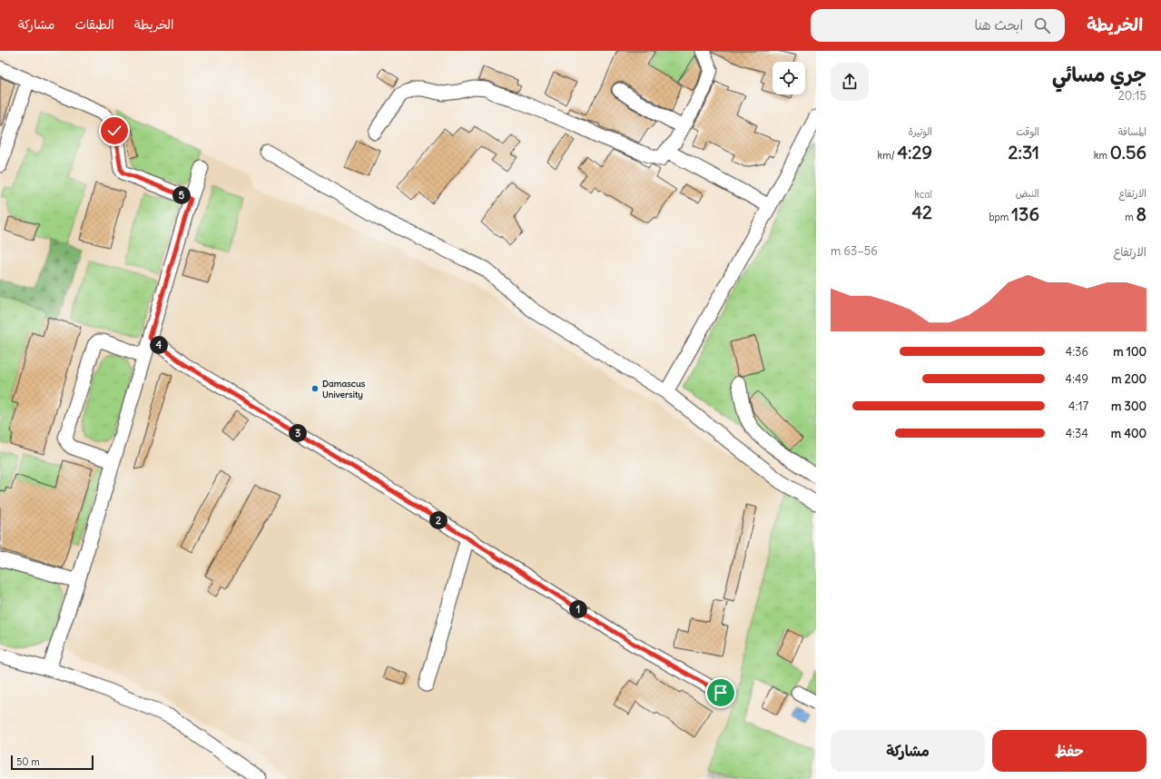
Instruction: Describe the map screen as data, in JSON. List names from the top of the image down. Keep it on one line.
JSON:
{"places":["Damascus University"],"scale_bar":"50 m","page":{"header":"الخريطة","search":"ابحث هنا","nav":["الخريطة","الطبقات","مشاركة"],"heading":["جري مسائي","20:15"],"stats":[["المسافة","0.56 km"],["الوقت","2:31"],["الوتيرة","4:29 /km"],["الارتفاع","8 m"],["النبض","136 bpm"],["kcal","42"]],"pins":["5","4","3","2","1"],"chart":["الارتفاع","56–63 m"],"list":[{"name":"100 m","note":"4:36"},{"name":"200 m","note":"4:49"},{"name":"300 m","note":"4:17"},{"name":"400 m","note":"4:34"}],"buttons":["حفظ","مشاركة"],"scale":"50 m"}}
